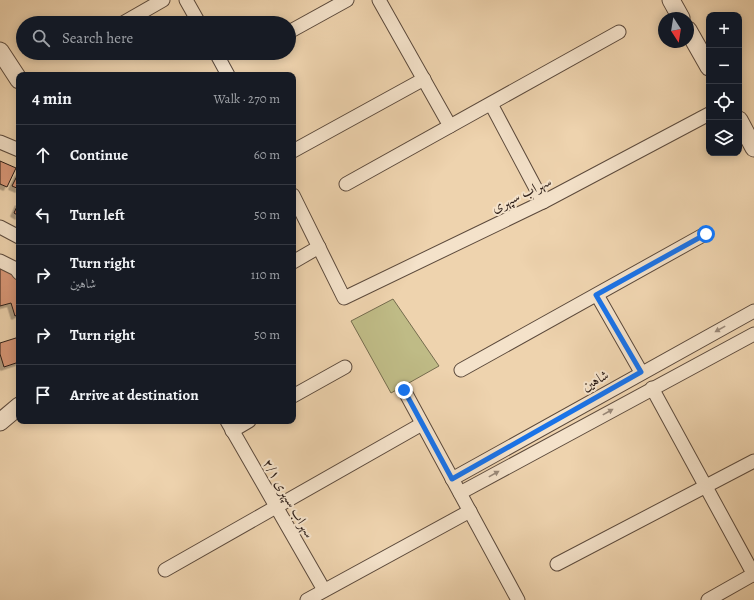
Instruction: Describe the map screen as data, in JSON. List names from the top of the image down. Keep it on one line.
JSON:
{"streets":{"street":["سهراب سپهری","شاهین","سهراب سپهری ۲/۱"]},"north":"bottom","page":{"map_buttons":["+","−"],"search":"Search here","heading":["4 min","Walk · 270 m"],"list":[["Continue","60 m"],["Turn left","50 m"],["Turn right","شاهین","110 m"],["Turn right","50 m"],"Arrive at destination"]}}
